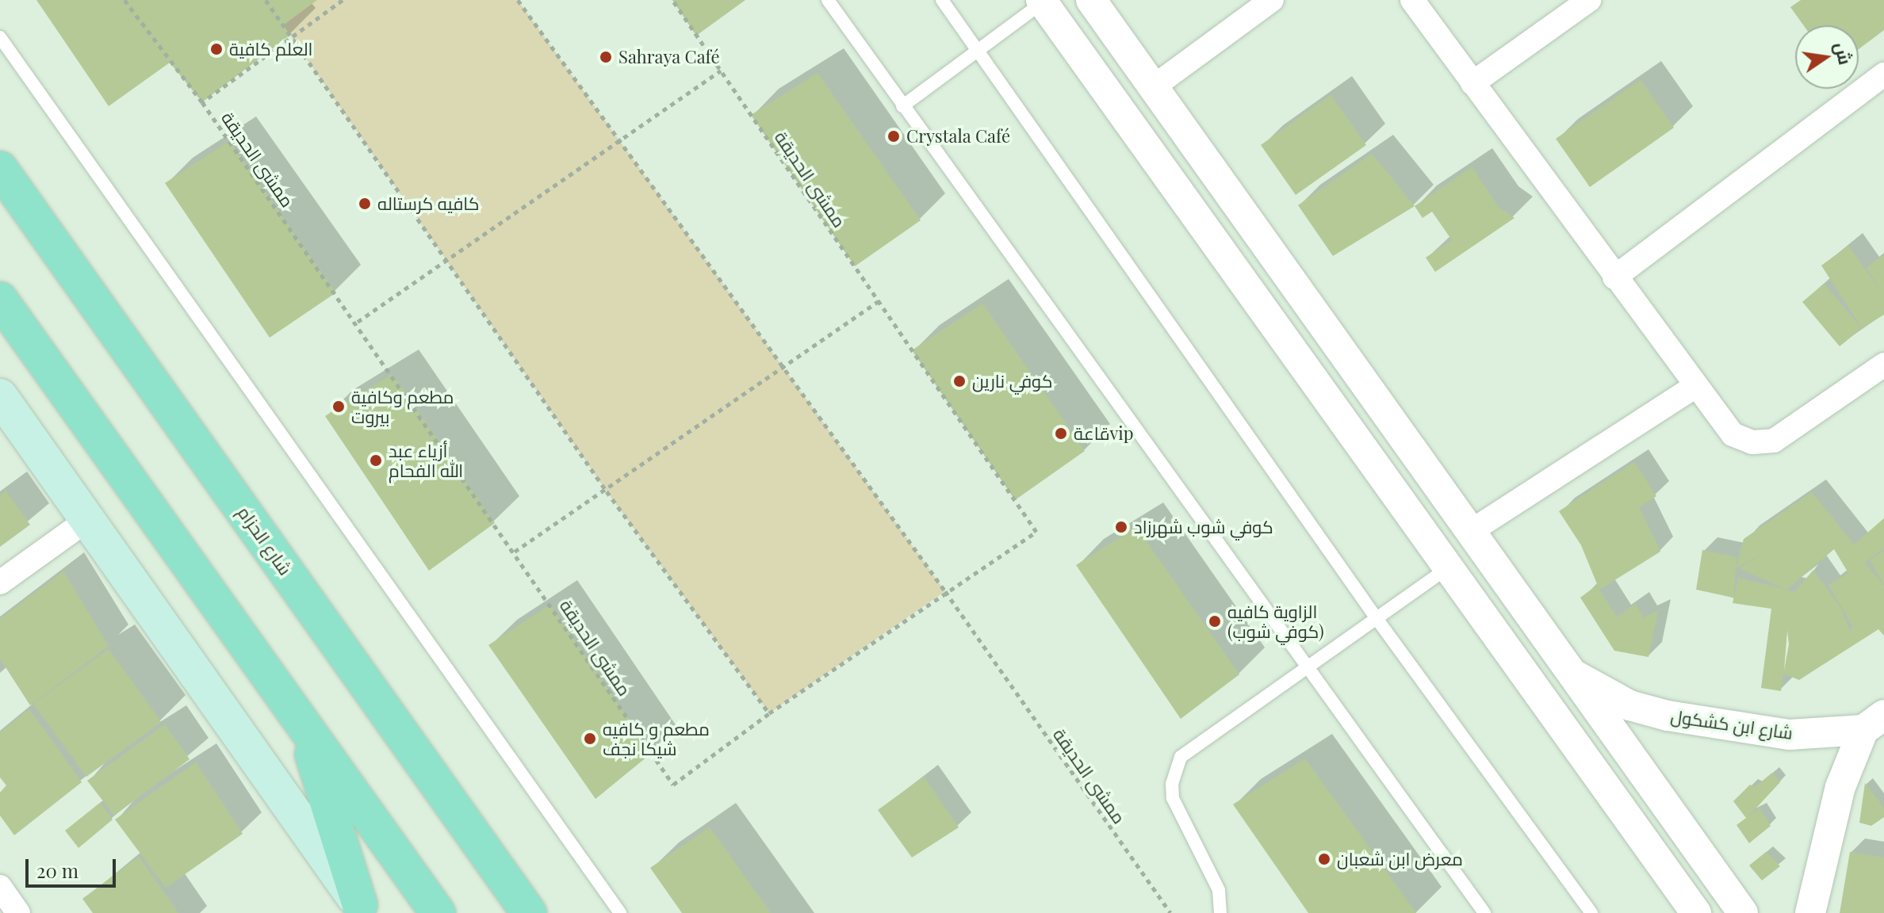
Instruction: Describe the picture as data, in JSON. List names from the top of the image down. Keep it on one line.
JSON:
{"streets":{"main road":["شارع الحزام"],"street":["شارع ابن كشكول"],"path":["ممشى الحديقة"]},"places":["العلم كافية","Sahraya Café","Crystala Café","كافيه كرستاله","كوفي نارين","مطعم وكافية بيروت","قاعةvip","أزياء عبد الله الفحام","كوفي شوب شهرزاد","الزاوية كافيه (كوفي شوب)","مطعم و كافيه شيكا نجف","معرض ابن شعبان"],"scale_bar":"20 m","north":"right"}
